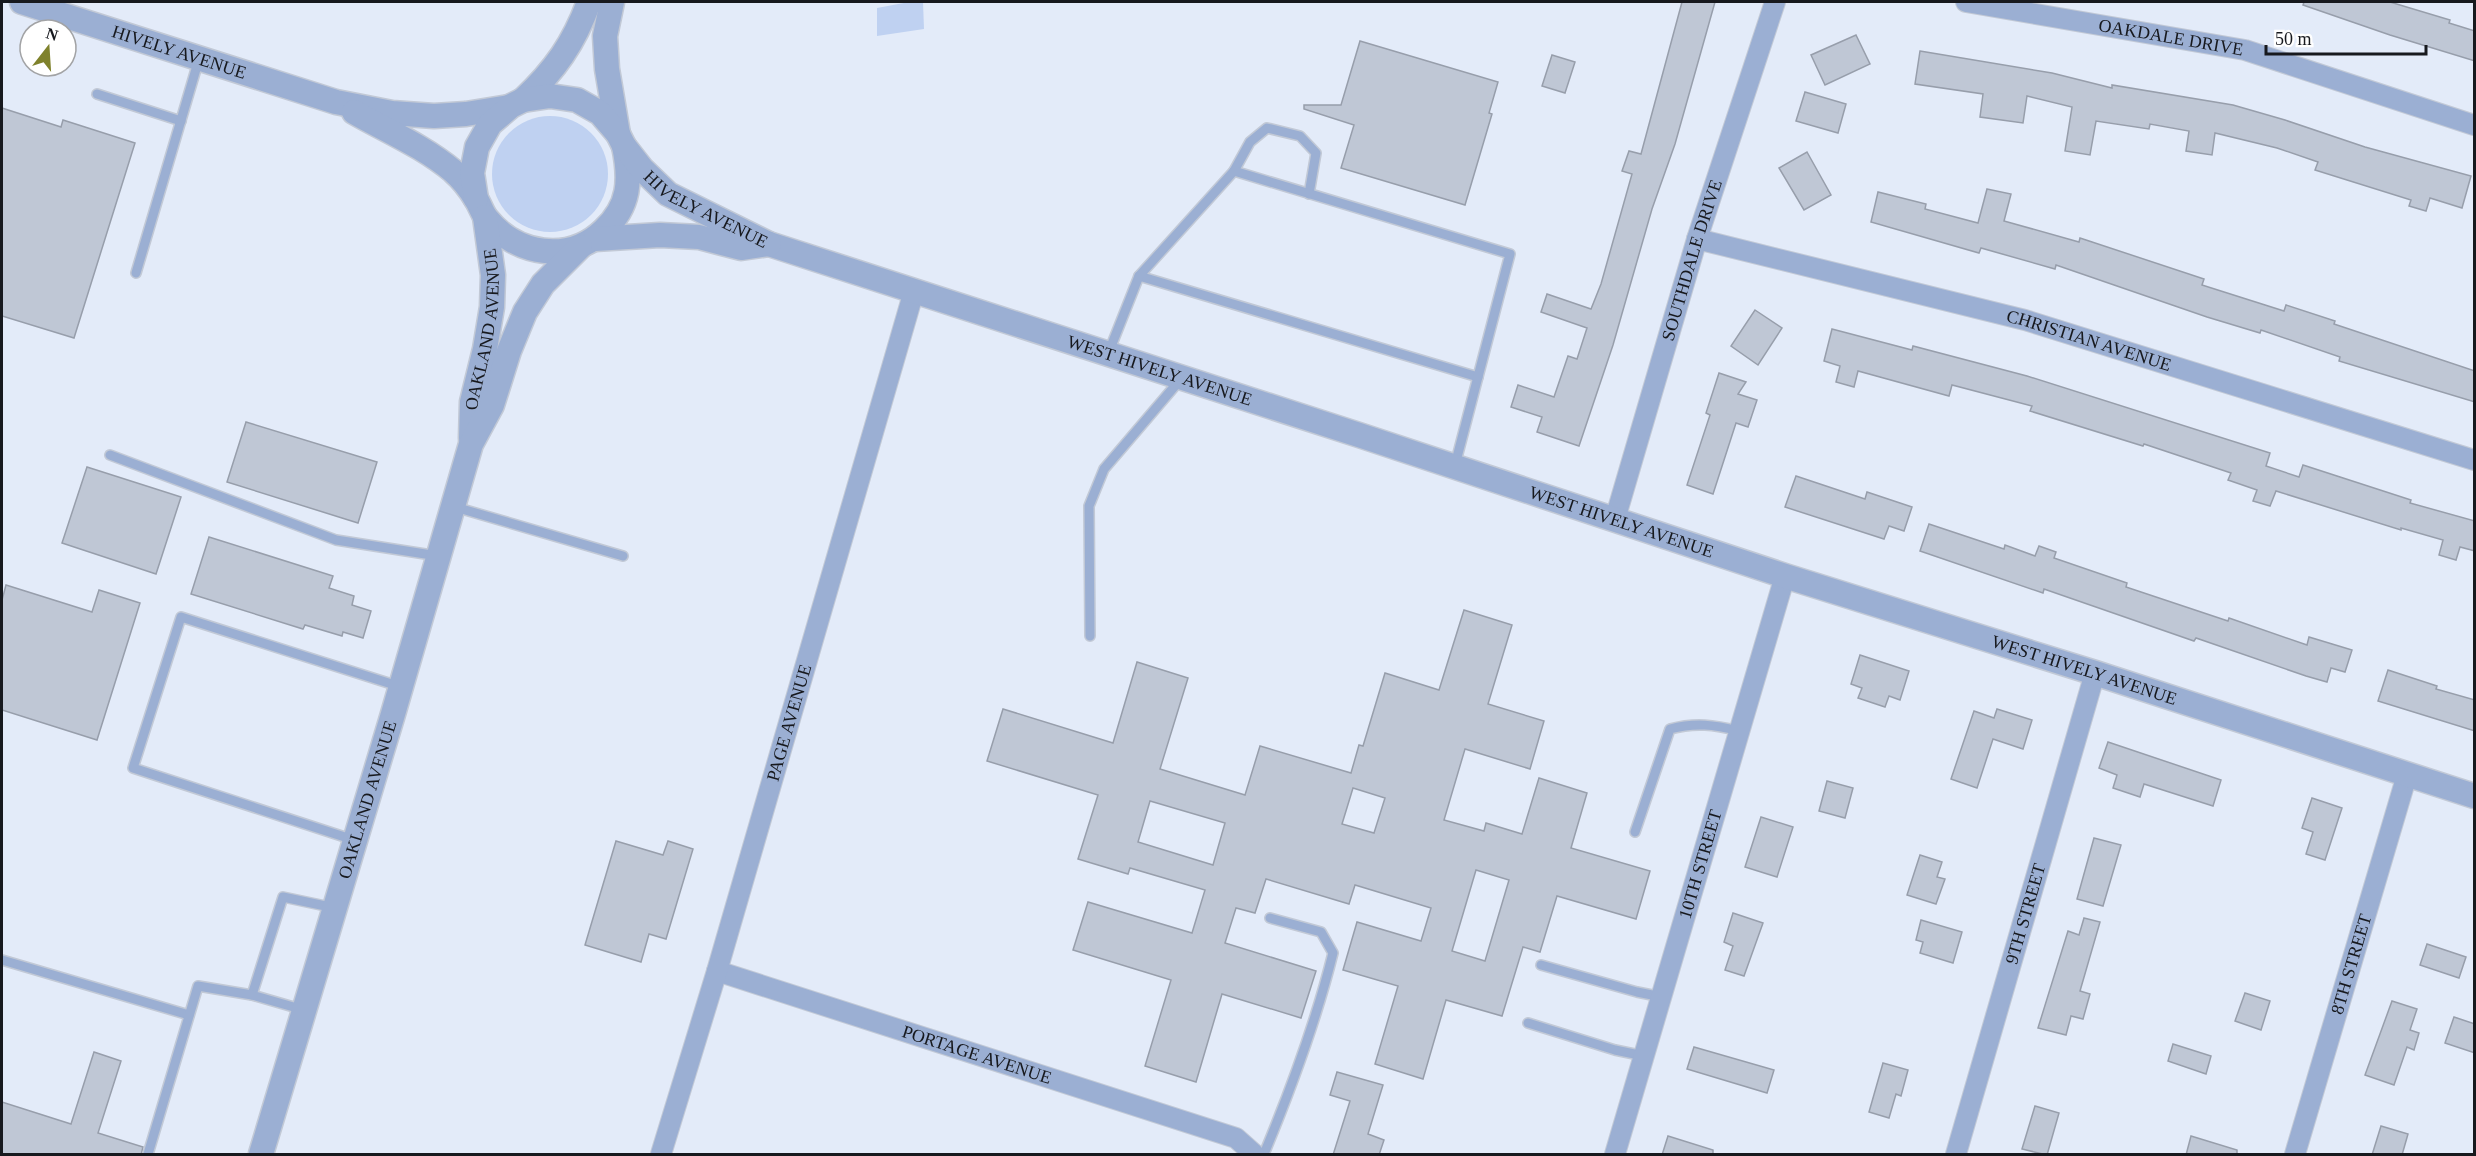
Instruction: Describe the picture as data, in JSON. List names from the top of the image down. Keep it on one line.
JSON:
{"streets":{"street":["OAKDALE DRIVE","HIVELY AVENUE","SOUTHDALE DRIVE","OAKLAND AVENUE","CHRISTIAN AVENUE","WEST HIVELY AVENUE","PAGE AVENUE","10TH STREET","9TH STREET","8TH STREET","PORTAGE AVENUE"]},"crossings":[["HIVELY AVENUE","OAKLAND AVENUE"],["HIVELY AVENUE","WEST HIVELY AVENUE"],["SOUTHDALE DRIVE","CHRISTIAN AVENUE"],["SOUTHDALE DRIVE","WEST HIVELY AVENUE"],["WEST HIVELY AVENUE","PAGE AVENUE"],["WEST HIVELY AVENUE","10TH STREET"],["WEST HIVELY AVENUE","9TH STREET"],["WEST HIVELY AVENUE","8TH STREET"],["PAGE AVENUE","PORTAGE AVENUE"]],"scale_bar":"50 m","north":"top"}
